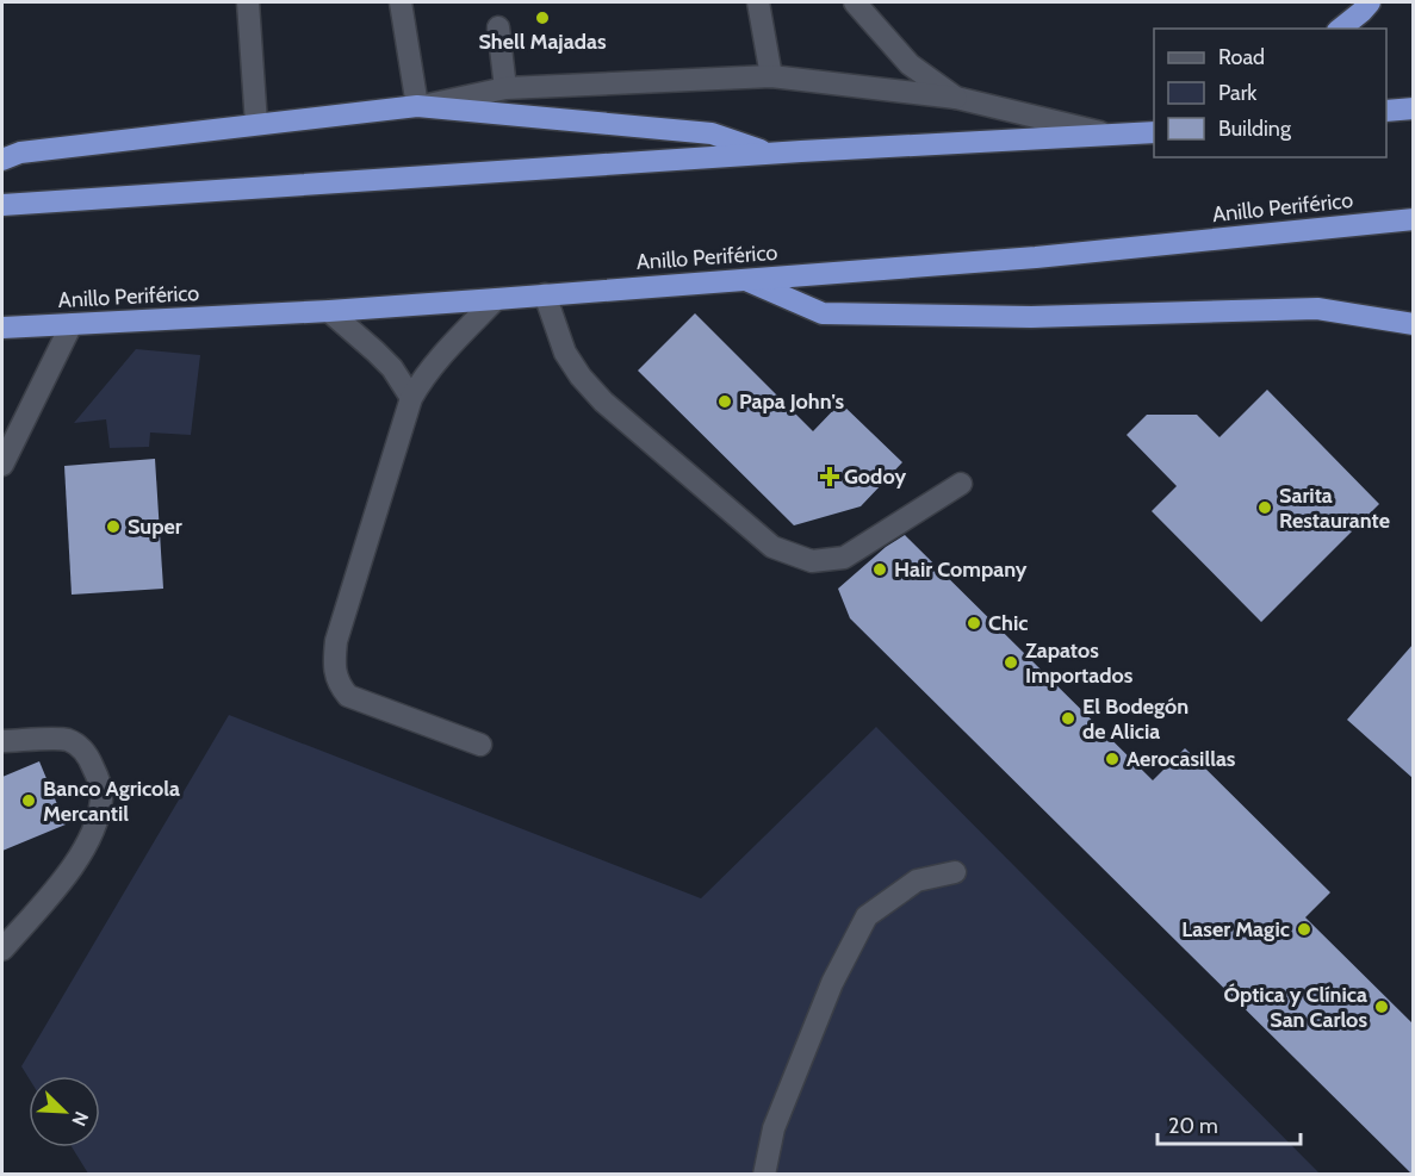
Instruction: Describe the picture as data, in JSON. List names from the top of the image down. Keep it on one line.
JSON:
{"streets":{"highway":["Anillo Periférico"]},"places":{"other":["Shell Majadas","Papa John's","Sarita Restaurante","Super","Hair Company","Chic","Zapatos Importados","El Bodegón de Alicia","Aerocasillas","Banco Agricola Mercantil","Laser Magic","Óptica y Clínica San Carlos"],"health":["Godoy"]},"legend":["Road","Park","Building"],"scale_bar":"20 m","north":"bottom right"}
